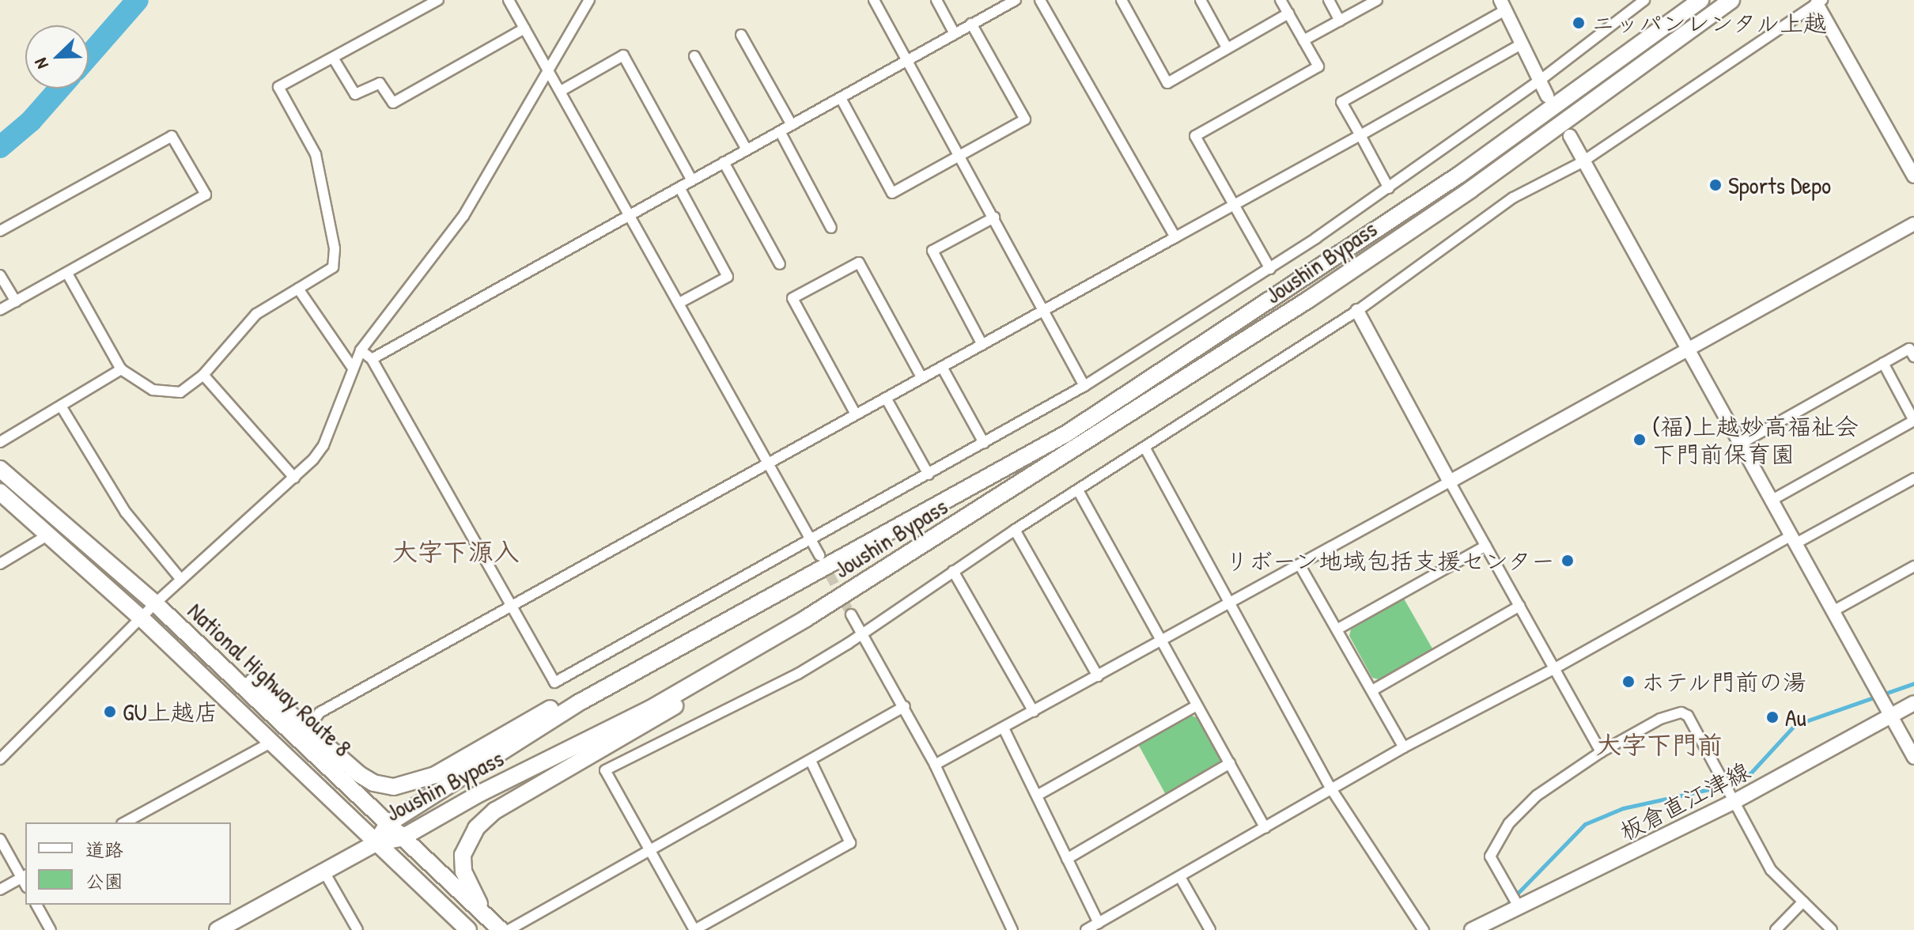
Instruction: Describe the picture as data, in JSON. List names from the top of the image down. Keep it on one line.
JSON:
{"streets":{"highway":["Joushin Bypass","National Highway Route 8"],"main road":["板倉直江津線"]},"crossings":[["Joushin Bypass","National Highway Route 8"]],"districts":["大字下源入","大字下門前"],"places":["ニッパンレンタル上越","Sports Depo","(福)上越妙高福祉会 下門前保育園","リボーン地域包括支援センター","ホテル門前の湯","GU上越店","Au"],"legend":["道路","公園"],"north":"bottom left"}
